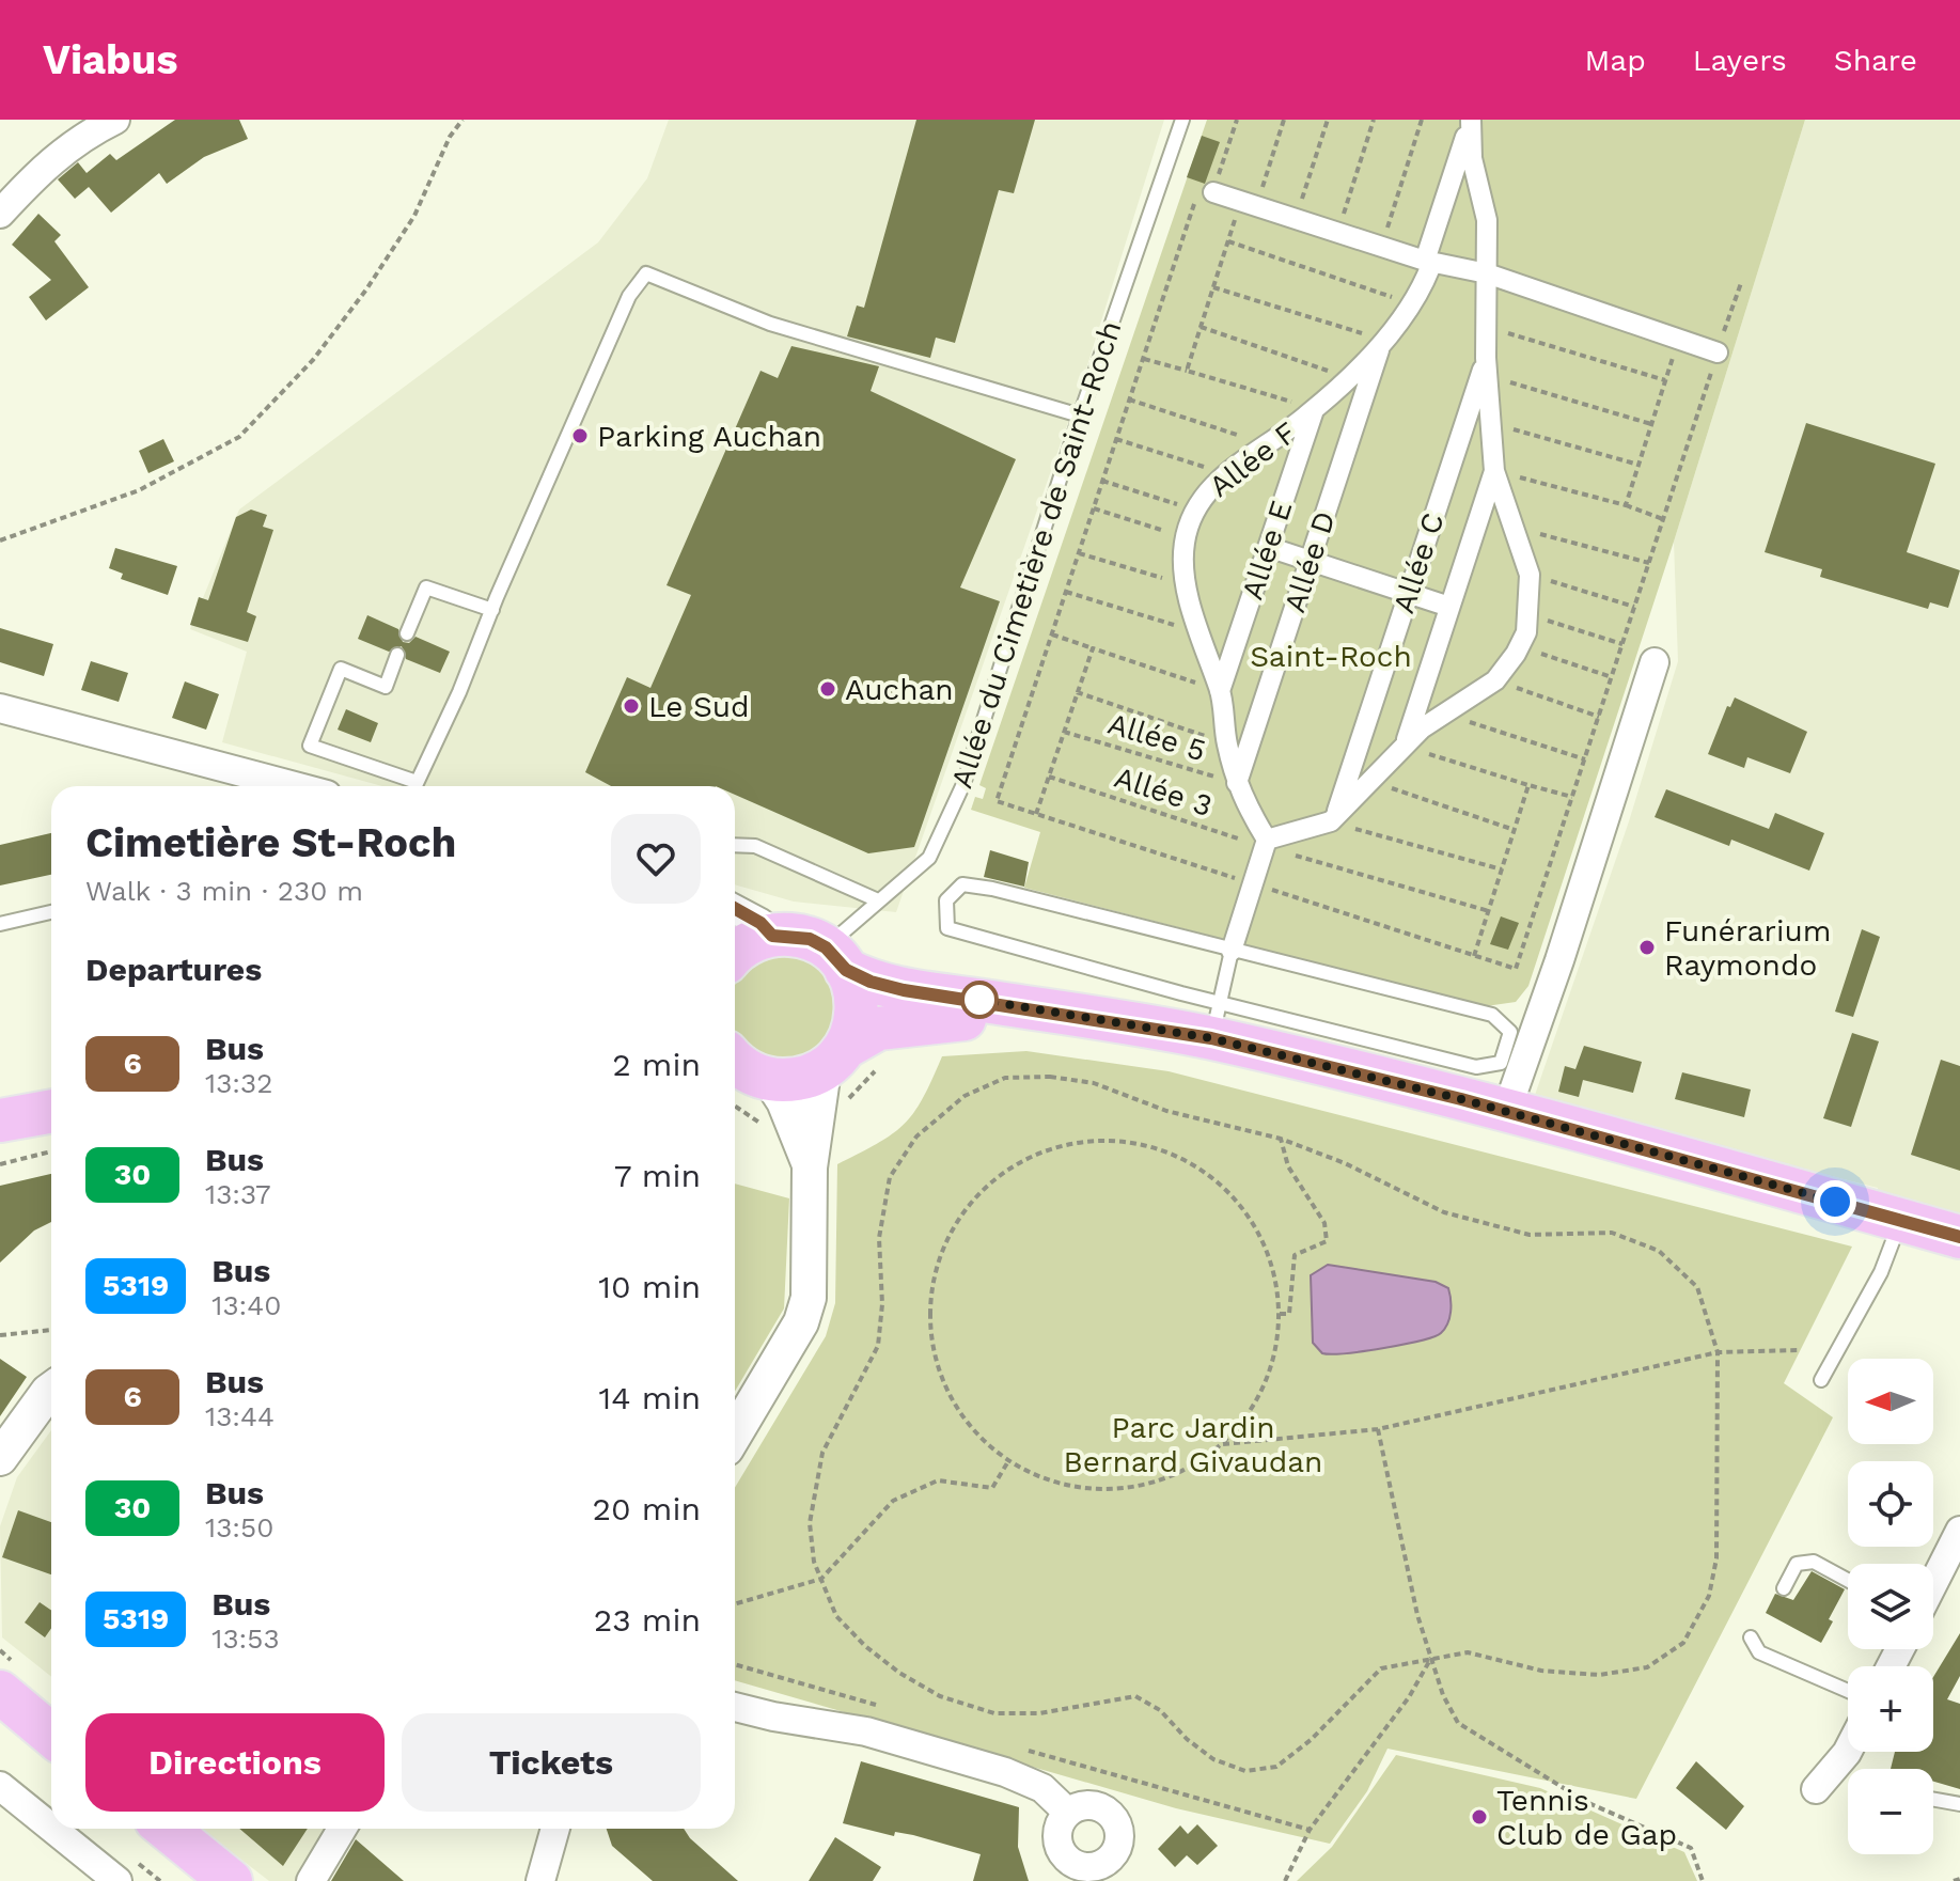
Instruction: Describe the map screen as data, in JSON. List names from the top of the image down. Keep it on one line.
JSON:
{"streets":{"street":["Allée F","Allée E","Allée D","Allée C"],"lane":["Allée du Cimetière de Saint-Roch"],"path":["Allée 5","Allée 3"]},"crossings":[["Allée F","Allée E"],["Allée F","Allée D"],["Allée F","Allée 5"],["Allée F","Allée 3"],["Allée D","Allée 5"]],"parks":["Saint-Roch","Parc Jardin Bernard Givaudan"],"places":["Parking Auchan","Auchan","Le Sud","Funérarium Raymondo","Tennis Club de Gap"],"lines":["bus line 6"],"north":"left","page":{"header":"Viabus","nav":["Map","Layers","Share"],"heading":[["Cimetière St-Roch","Walk · 3 min · 230 m"],"Departures"],"list":[{"mark":"6","name":"Bus","note":"13:32","value":"2 min"},{"mark":"30","name":"Bus","note":"13:37","value":"7 min"},{"mark":"5319","name":"Bus","note":"13:40","value":"10 min"},{"mark":"6","name":"Bus","note":"13:44","value":"14 min"},{"mark":"30","name":"Bus","note":"13:50","value":"20 min"},{"mark":"5319","name":"Bus","note":"13:53","value":"23 min"}],"map_buttons":["+","−"],"buttons":["Directions","Tickets"]}}
